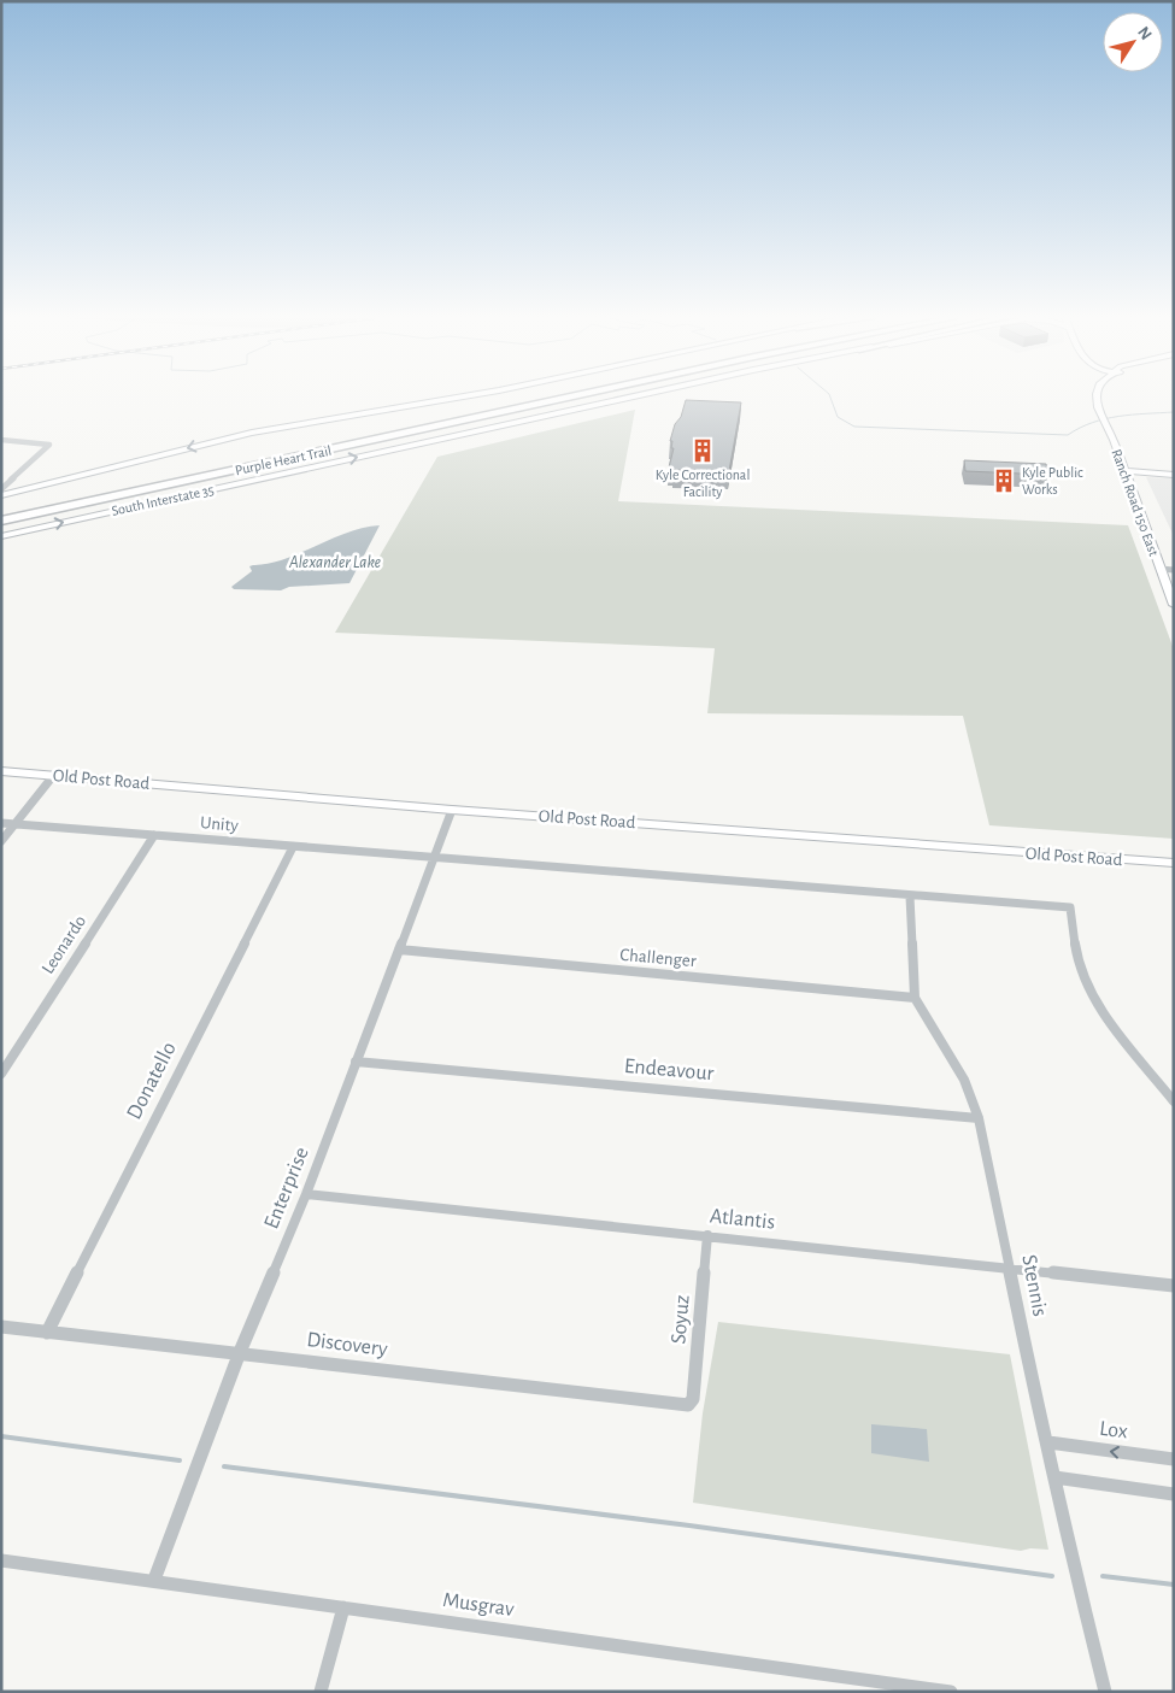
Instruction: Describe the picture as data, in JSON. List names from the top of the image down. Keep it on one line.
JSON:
{"streets":{"highway":["Purple Heart Trail"],"main road":["South Interstate 35","Ranch Road 150 East","Old Post Road"],"street":["Unity","Leonardo","Challenger","Endeavour","Donatello","Enterprise","Atlantis","Stennis","Soyuz","Discovery","Lox","Musgrav"]},"crossings":[["Old Post Road","Enterprise"],["Unity","Leonardo"],["Unity","Donatello"],["Unity","Enterprise"],["Challenger","Enterprise"],["Challenger","Stennis"],["Endeavour","Enterprise"],["Endeavour","Stennis"],["Donatello","Discovery"],["Enterprise","Atlantis"],["Enterprise","Discovery"],["Enterprise","Musgrav"],["Atlantis","Stennis"],["Atlantis","Soyuz"],["Stennis","Lox"],["Soyuz","Discovery"]],"water":["Alexander Lake"],"places":{"building":["Kyle Correctional Facility","Kyle Public Works"]},"north":"top right"}
